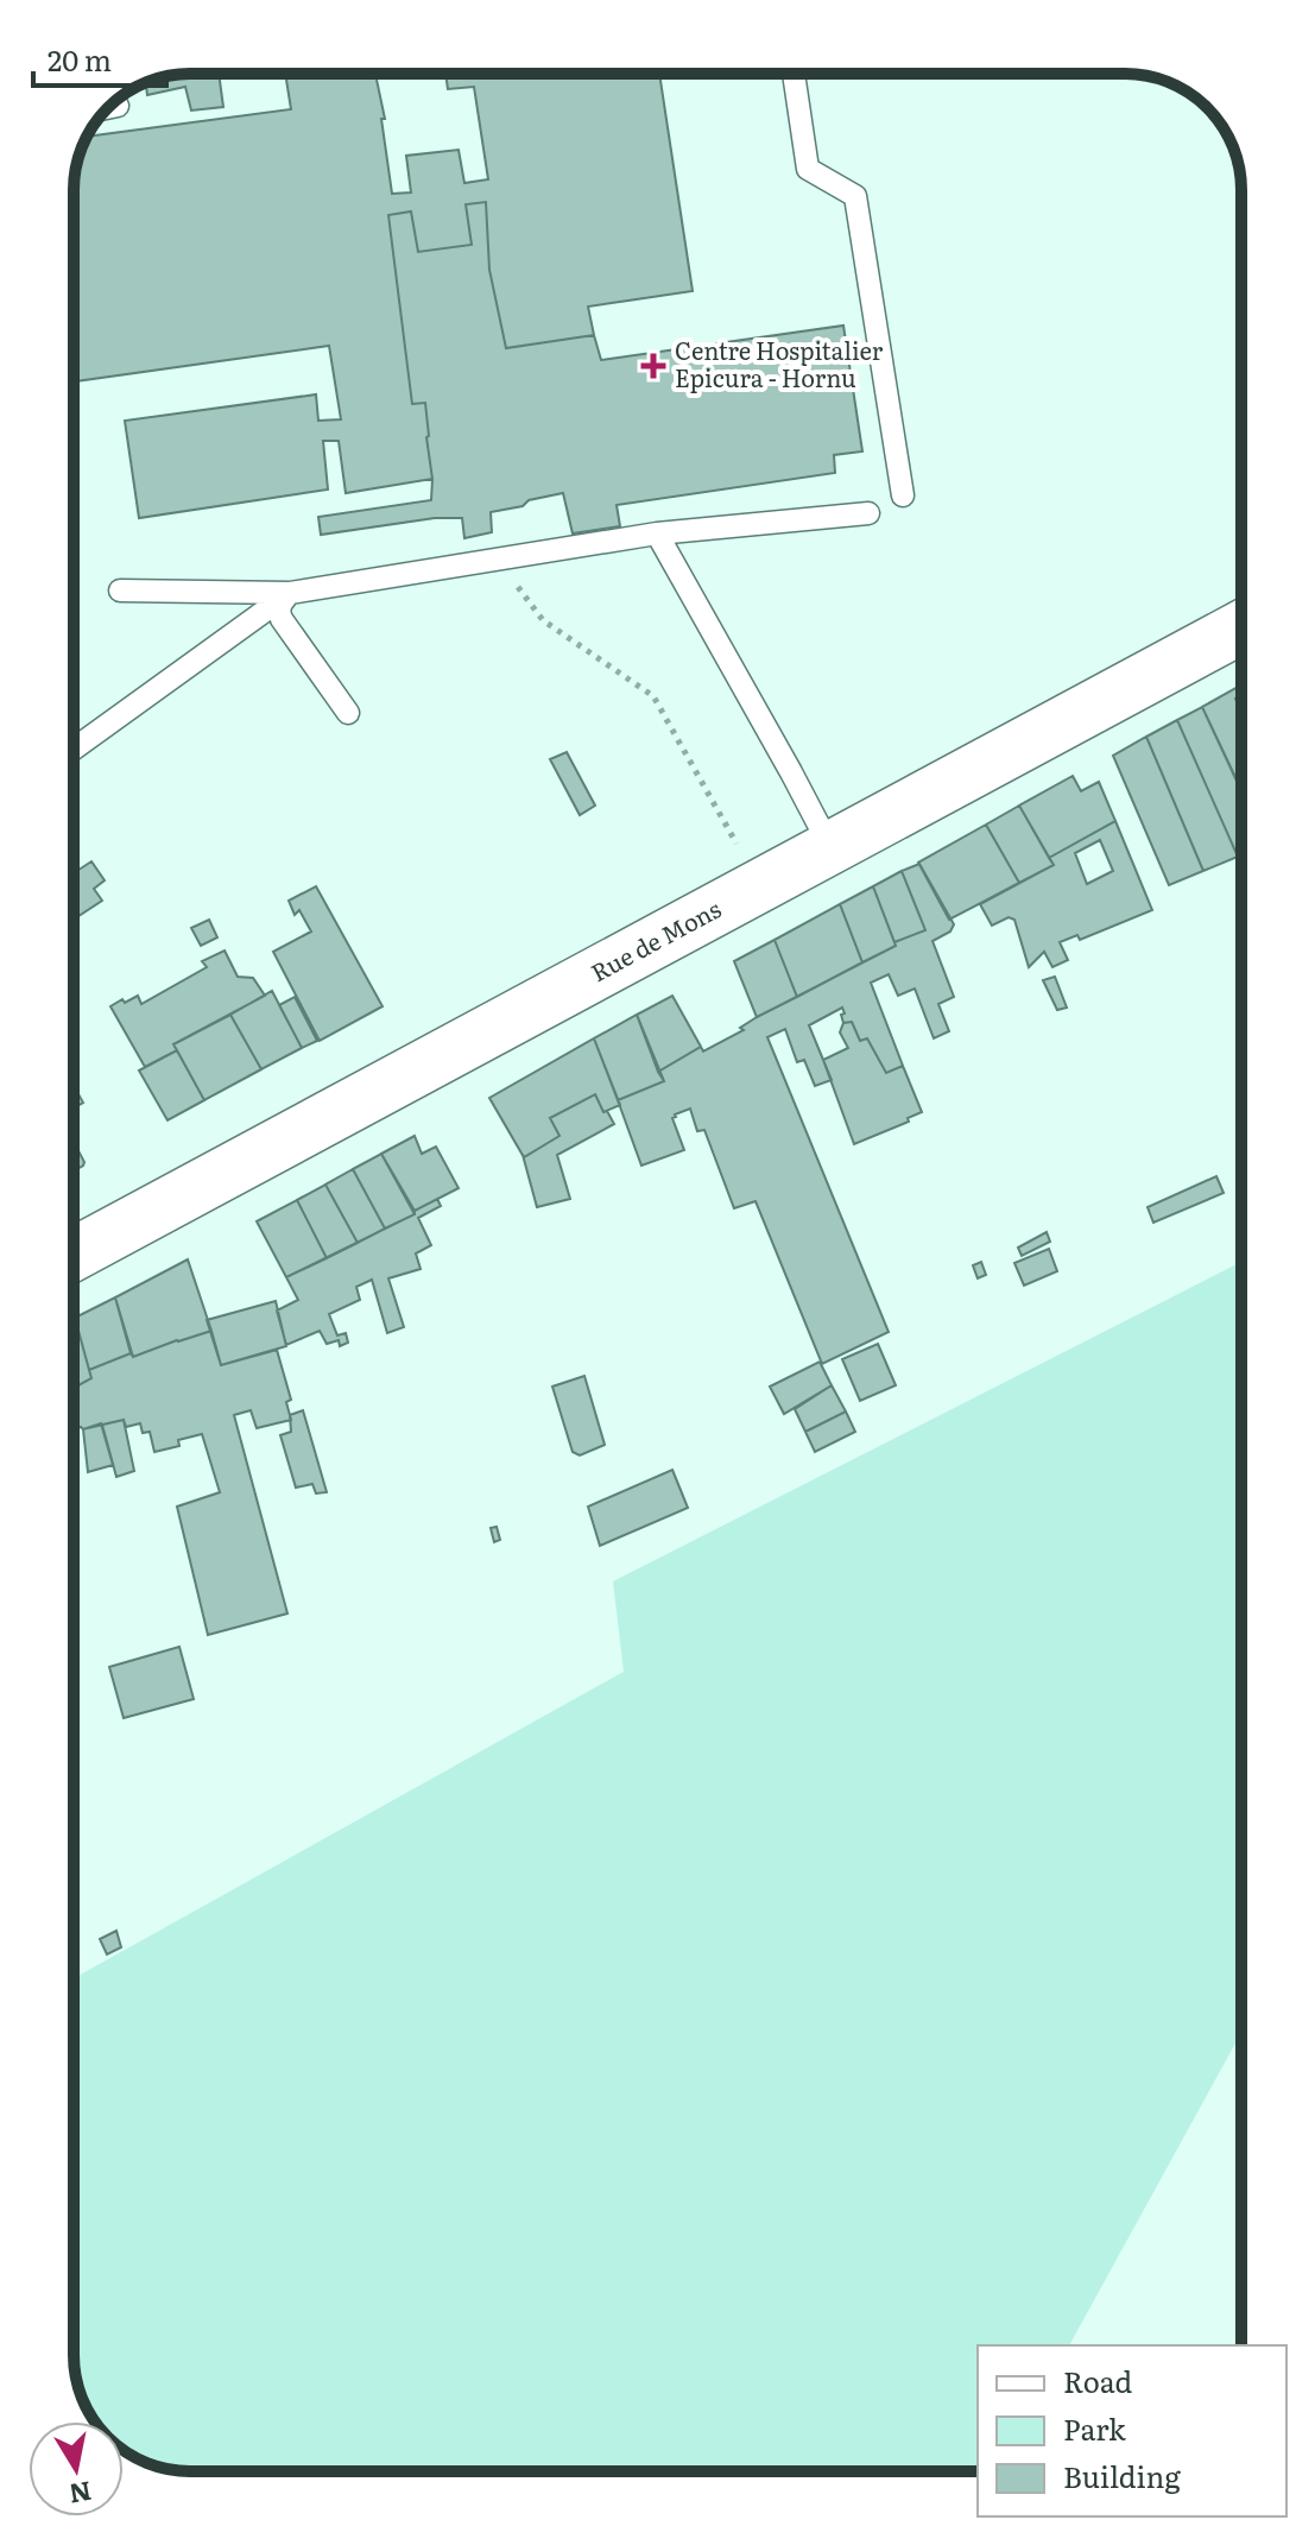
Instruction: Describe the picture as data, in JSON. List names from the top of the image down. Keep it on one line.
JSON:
{"streets":{"main road":["Rue de Mons"]},"places":{"health":["Centre Hospitalier Epicura - Hornu"]},"legend":["Road","Park","Building"],"scale_bar":"20 m","north":"bottom"}
